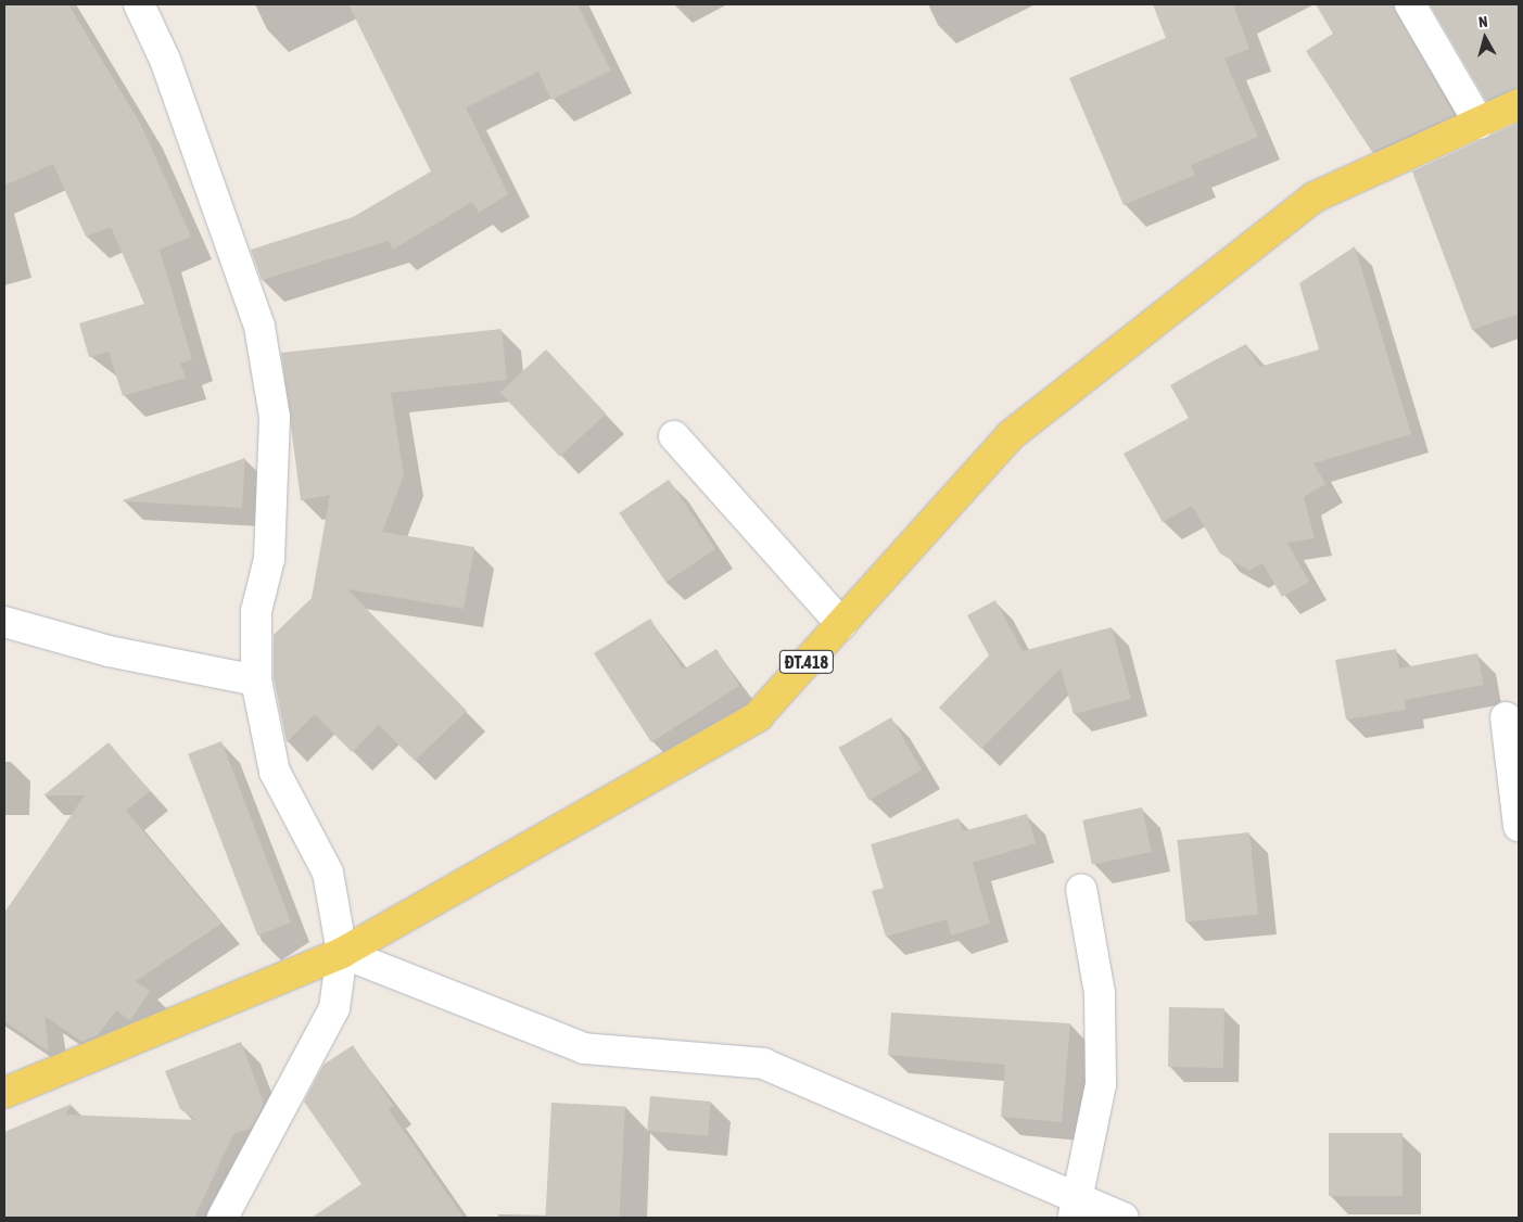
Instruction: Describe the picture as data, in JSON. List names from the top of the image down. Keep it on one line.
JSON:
{"streets":{"main road":["ĐT.418"]},"north":"top"}
